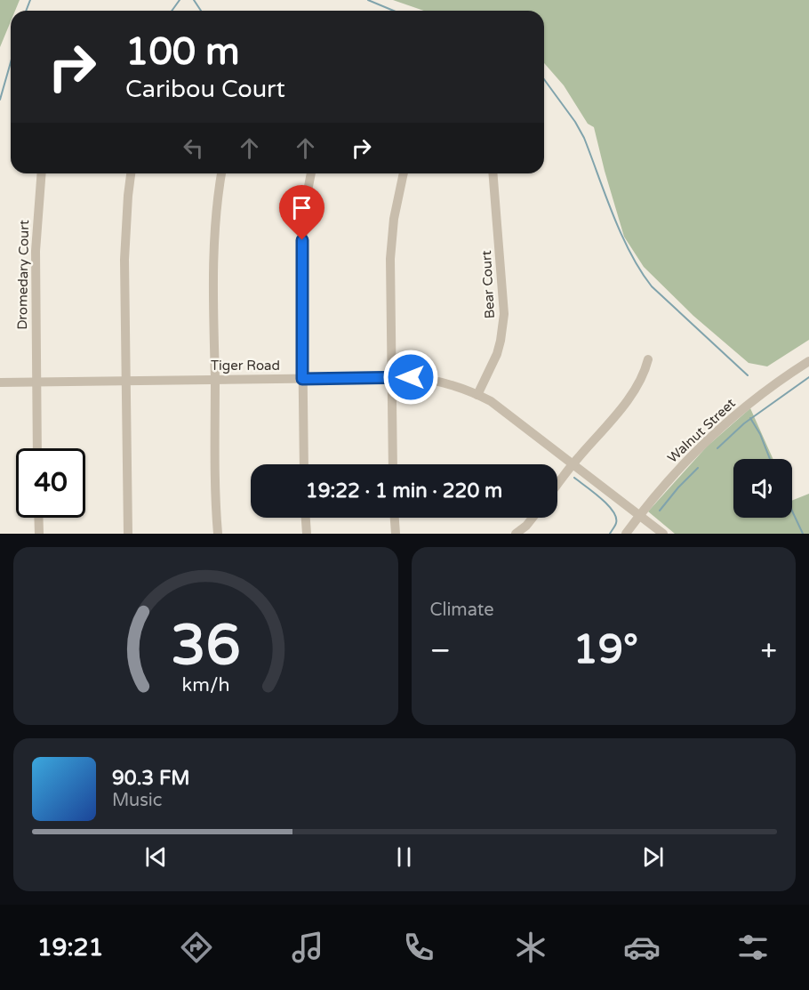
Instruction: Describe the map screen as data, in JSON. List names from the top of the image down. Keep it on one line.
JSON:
{"streets":{"street":["Dromedary Court","Bear Court","Tiger Road","Walnut Street"]},"crossings":[["Dromedary Court","Tiger Road"],["Bear Court","Tiger Road"],["Tiger Road","Walnut Street"]],"page":{"turn":["100 m","Caribou Court"],"limit":"40","trip":"19:22 · 1 min · 220 m","tile":"Climate","heat":["−","19°","+"],"song":["90.3 FM","Music"],"tabs":"19:21","gauge":["36","km/h"]}}
